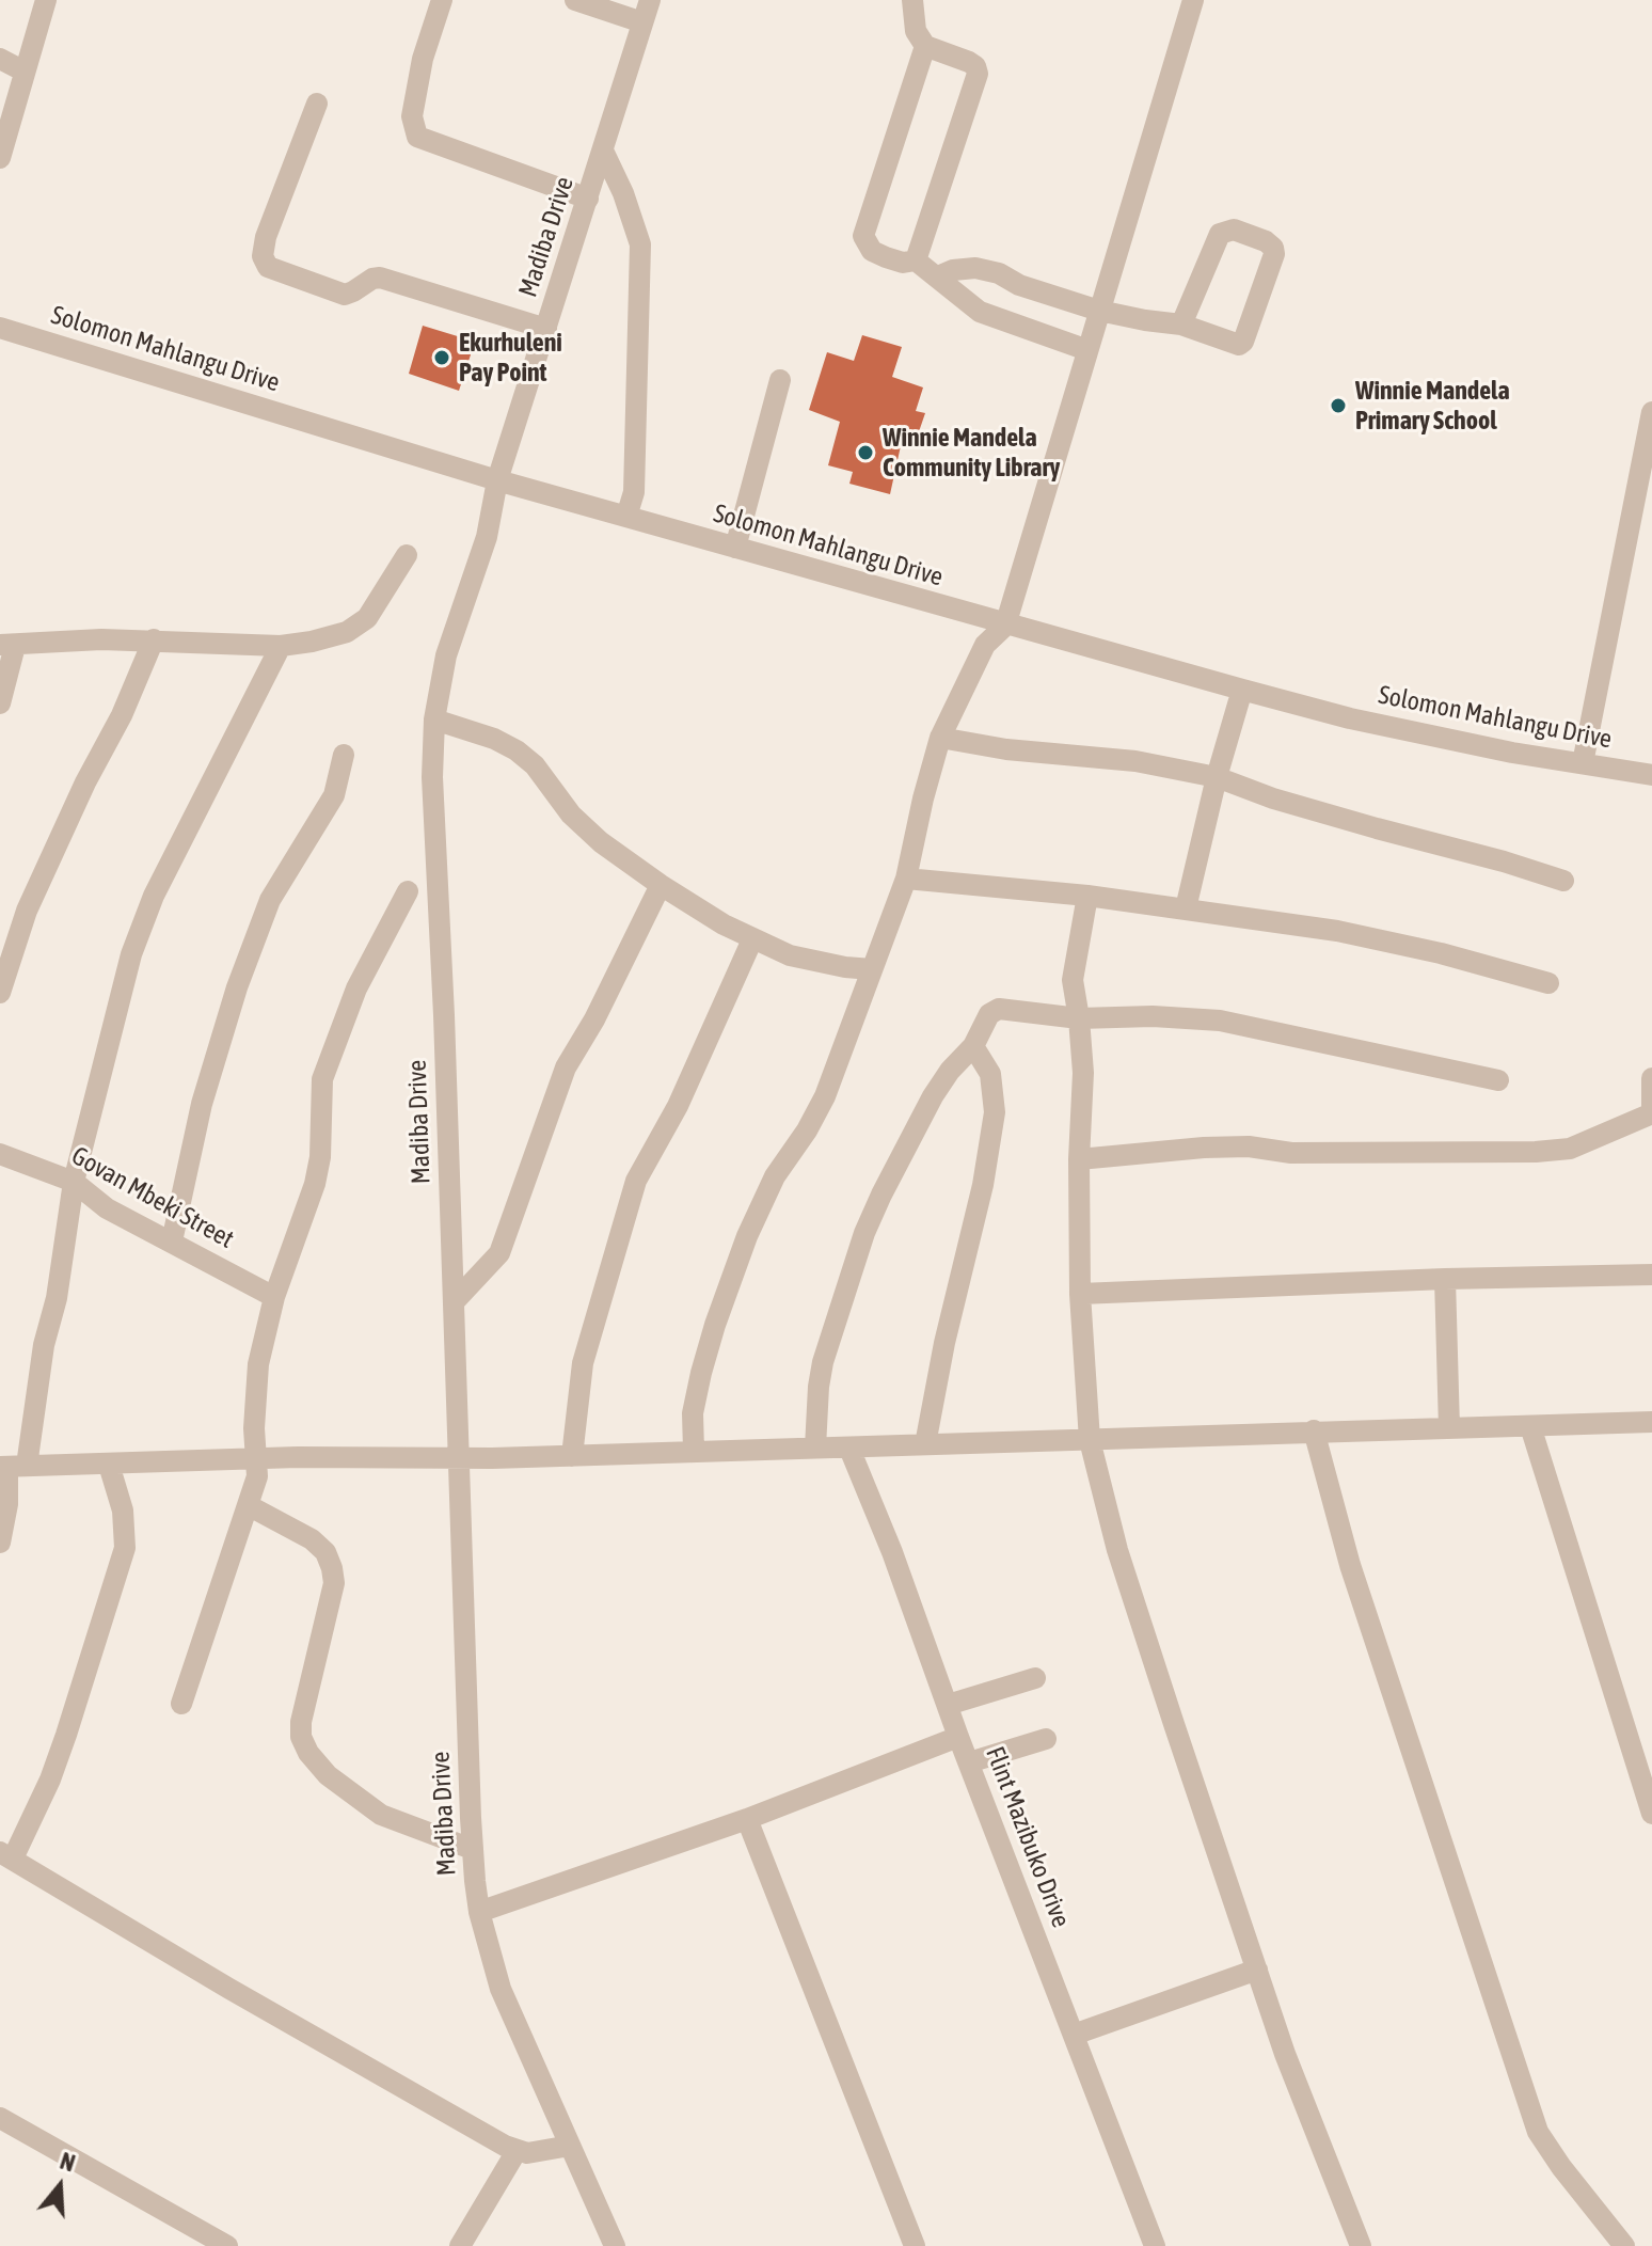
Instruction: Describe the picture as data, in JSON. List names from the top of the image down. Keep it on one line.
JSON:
{"streets":{"street":["Madiba Drive","Solomon Mahlangu Drive","Govan Mbeki Street","Flint Mazibuko Drive"]},"crossings":[["Madiba Drive","Solomon Mahlangu Drive"]],"places":["Ekurhuleni Pay Point","Winnie Mandela Primary School","Winnie Mandela Community Library"],"north":"top"}
